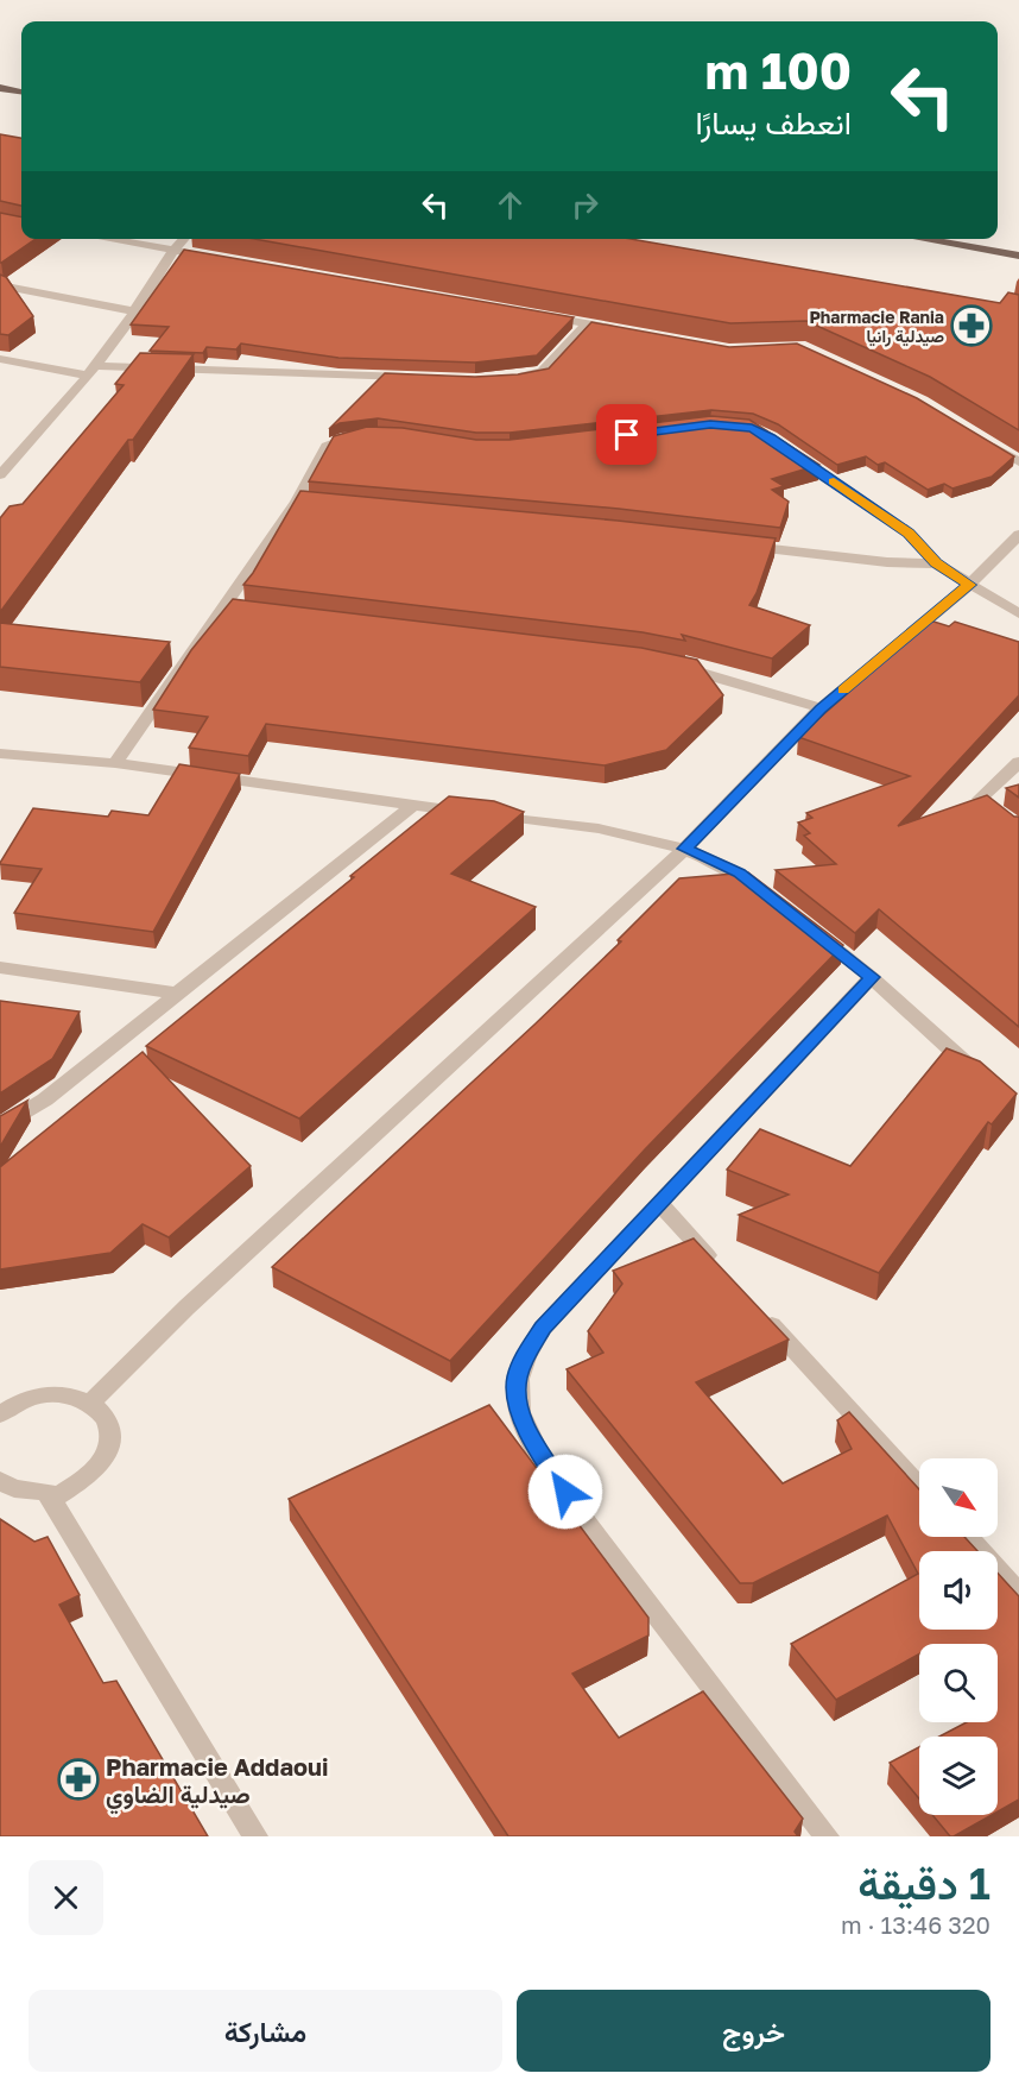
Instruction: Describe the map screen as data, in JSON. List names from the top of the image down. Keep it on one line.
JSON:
{"places":{"pharmacy":["Pharmacie Rania صيدلية رانيا","Pharmacie Addaoui صيدلية الضاوي"]},"north":"bottom right","page":{"turn":["100 m","انعطف يسارًا"],"heading":["1 دقيقة","320 m · 13:46"],"buttons":["خروج","مشاركة"]}}
